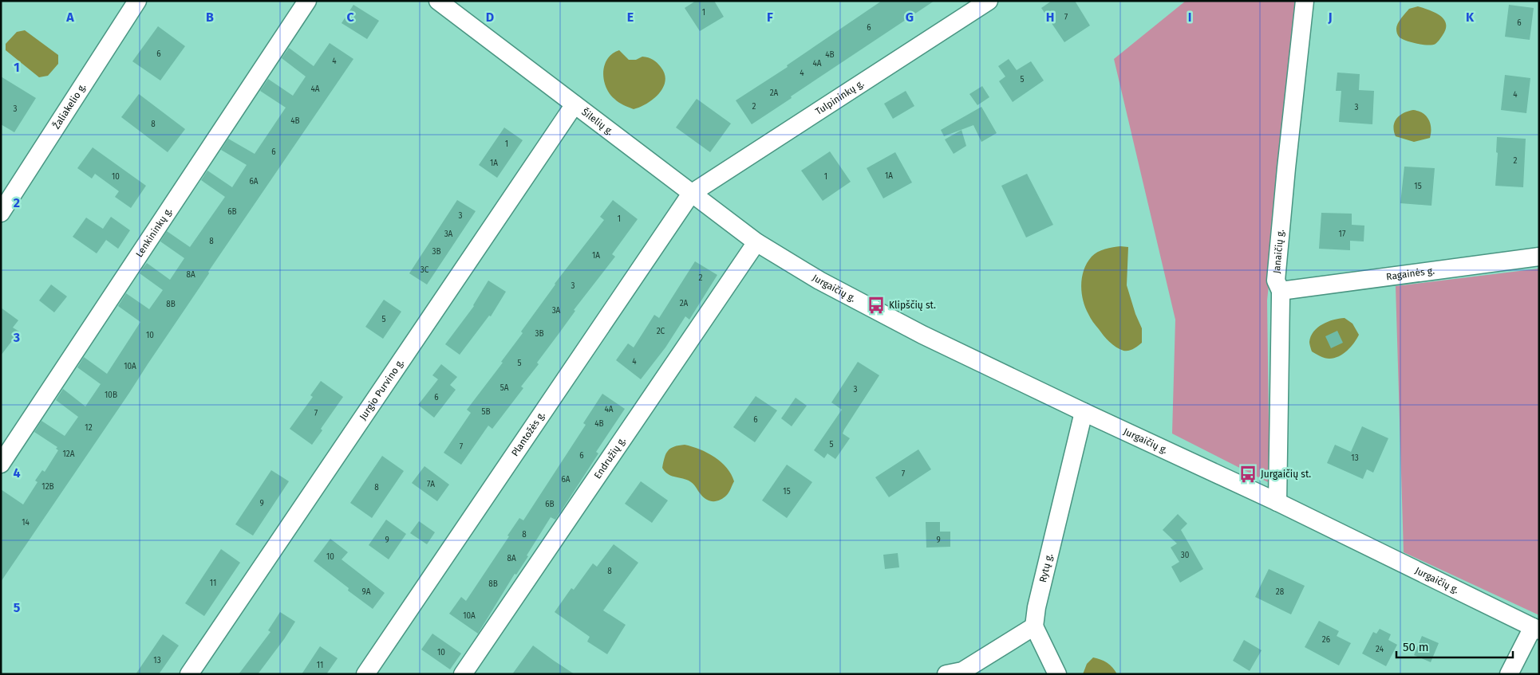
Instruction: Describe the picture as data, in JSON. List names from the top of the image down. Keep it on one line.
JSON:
{"streets":{"street":["Tulpininkų g.","Žaliakelio g.","Šilelių g.","Lenkininkų g.","Janaičių g.","Ragainės g.","Jurgaičių g.","Jurgio Purvino g.","Plantožės g.","Endružių g.","Rytų g."]},"crossings":[["Tulpininkų g.","Šilelių g."],["Tulpininkų g.","Plantožės g."],["Šilelių g.","Jurgaičių g."],["Šilelių g.","Jurgio Purvino g."],["Šilelių g.","Plantožės g."],["Šilelių g.","Endružių g."],["Janaičių g.","Ragainės g."],["Janaičių g.","Jurgaičių g."],["Jurgaičių g.","Endružių g."],["Jurgaičių g.","Rytų g."]],"places":{"bus stop":["Klipščių st.","Jurgaičių st."]},"house_numbers":["1","7","6","6","6","4B","4","4A","4","5","4A","2A","4","2","3","3","4B","8","1","6","2","1A","1A","10","1","6A","15","6B","3","1","3A","17","8","3B","1A","3C","8A","2","3","2A","8B","3A","5","2C","3B","10","4","5","10A","5A","3","10B","6","4A","5B","7","6","4B","12","5","7","12A","6","13","7","6A","7A","12B","8","15","9","6B","14","8","9","9","30","10","8A","8","11","8B","9A","28","10A","26","24","10","13","11"],"scale_bar":"50 m","grid":{"columns":["A","B","C","D","E","F","G","H","I","J","K"],"rows":["1","2","3","4","5"]}}
